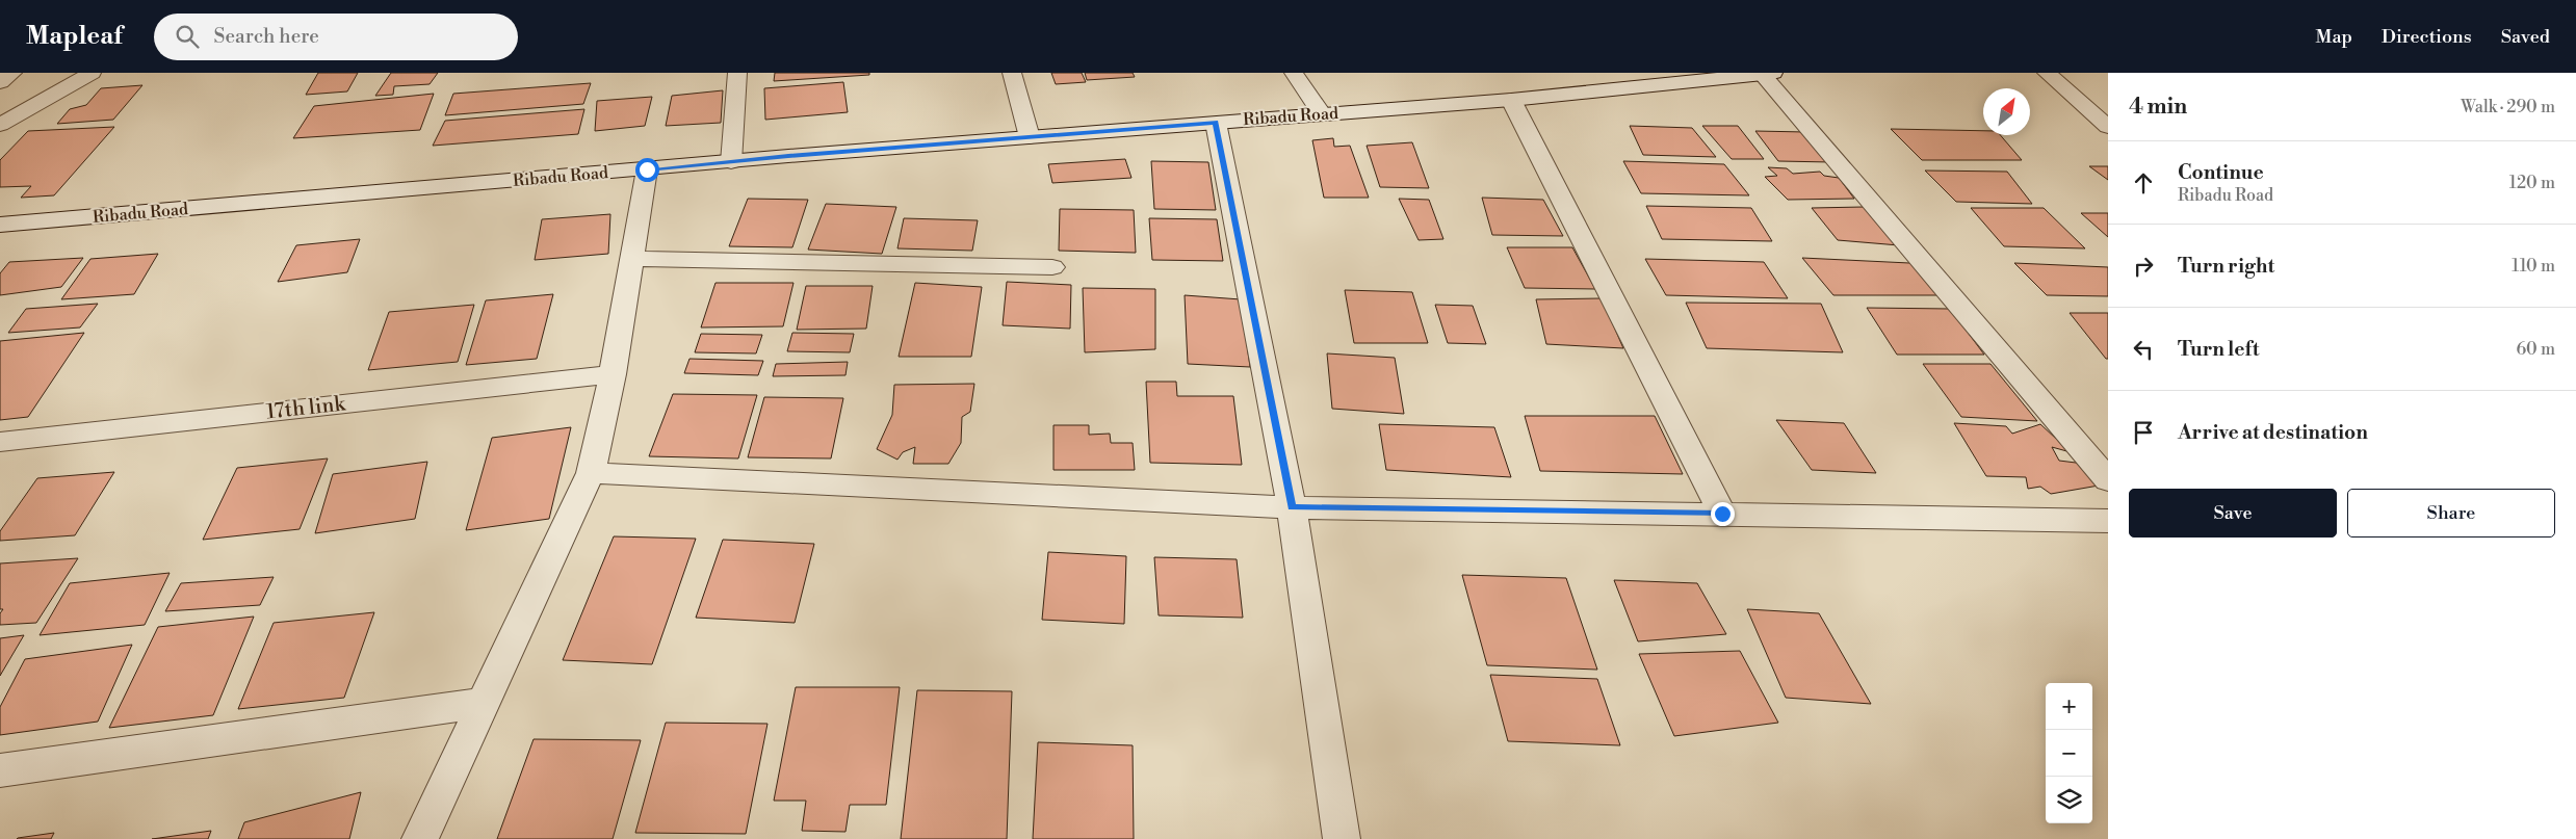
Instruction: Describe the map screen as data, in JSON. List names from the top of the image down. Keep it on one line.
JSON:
{"streets":{"street":["Ribadu Road","17th link"]},"north":"top right","page":{"header":"Mapleaf","search":"Search here","nav":["Map","Directions","Saved"],"heading":["4 min","Walk · 290 m"],"list":[["Continue","Ribadu Road","120 m"],["Turn right","110 m"],["Turn left","60 m"],"Arrive at destination"],"buttons":["Save","Share"],"map_buttons":["+","−"]}}
